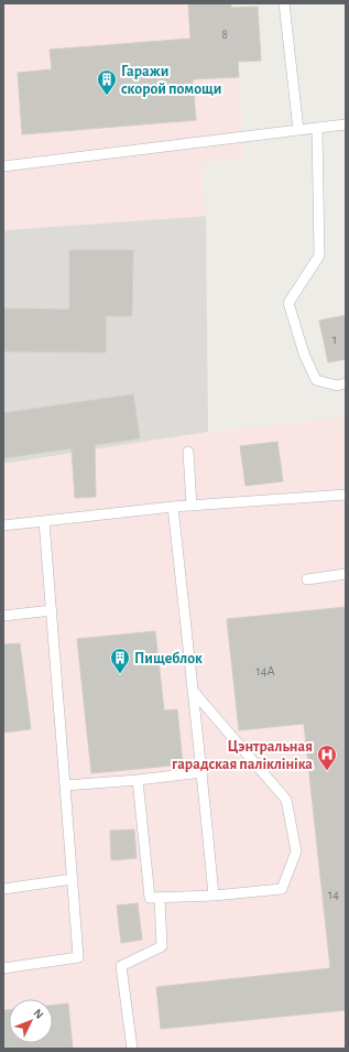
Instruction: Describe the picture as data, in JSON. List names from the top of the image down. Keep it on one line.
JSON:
{"places":{"building":["Гаражи скорой помощи","Пищеблок"],"hospital":["Цэнтральная гарадская паліклініка"]},"house_numbers":["8","1","14А","14"],"north":"top right"}
